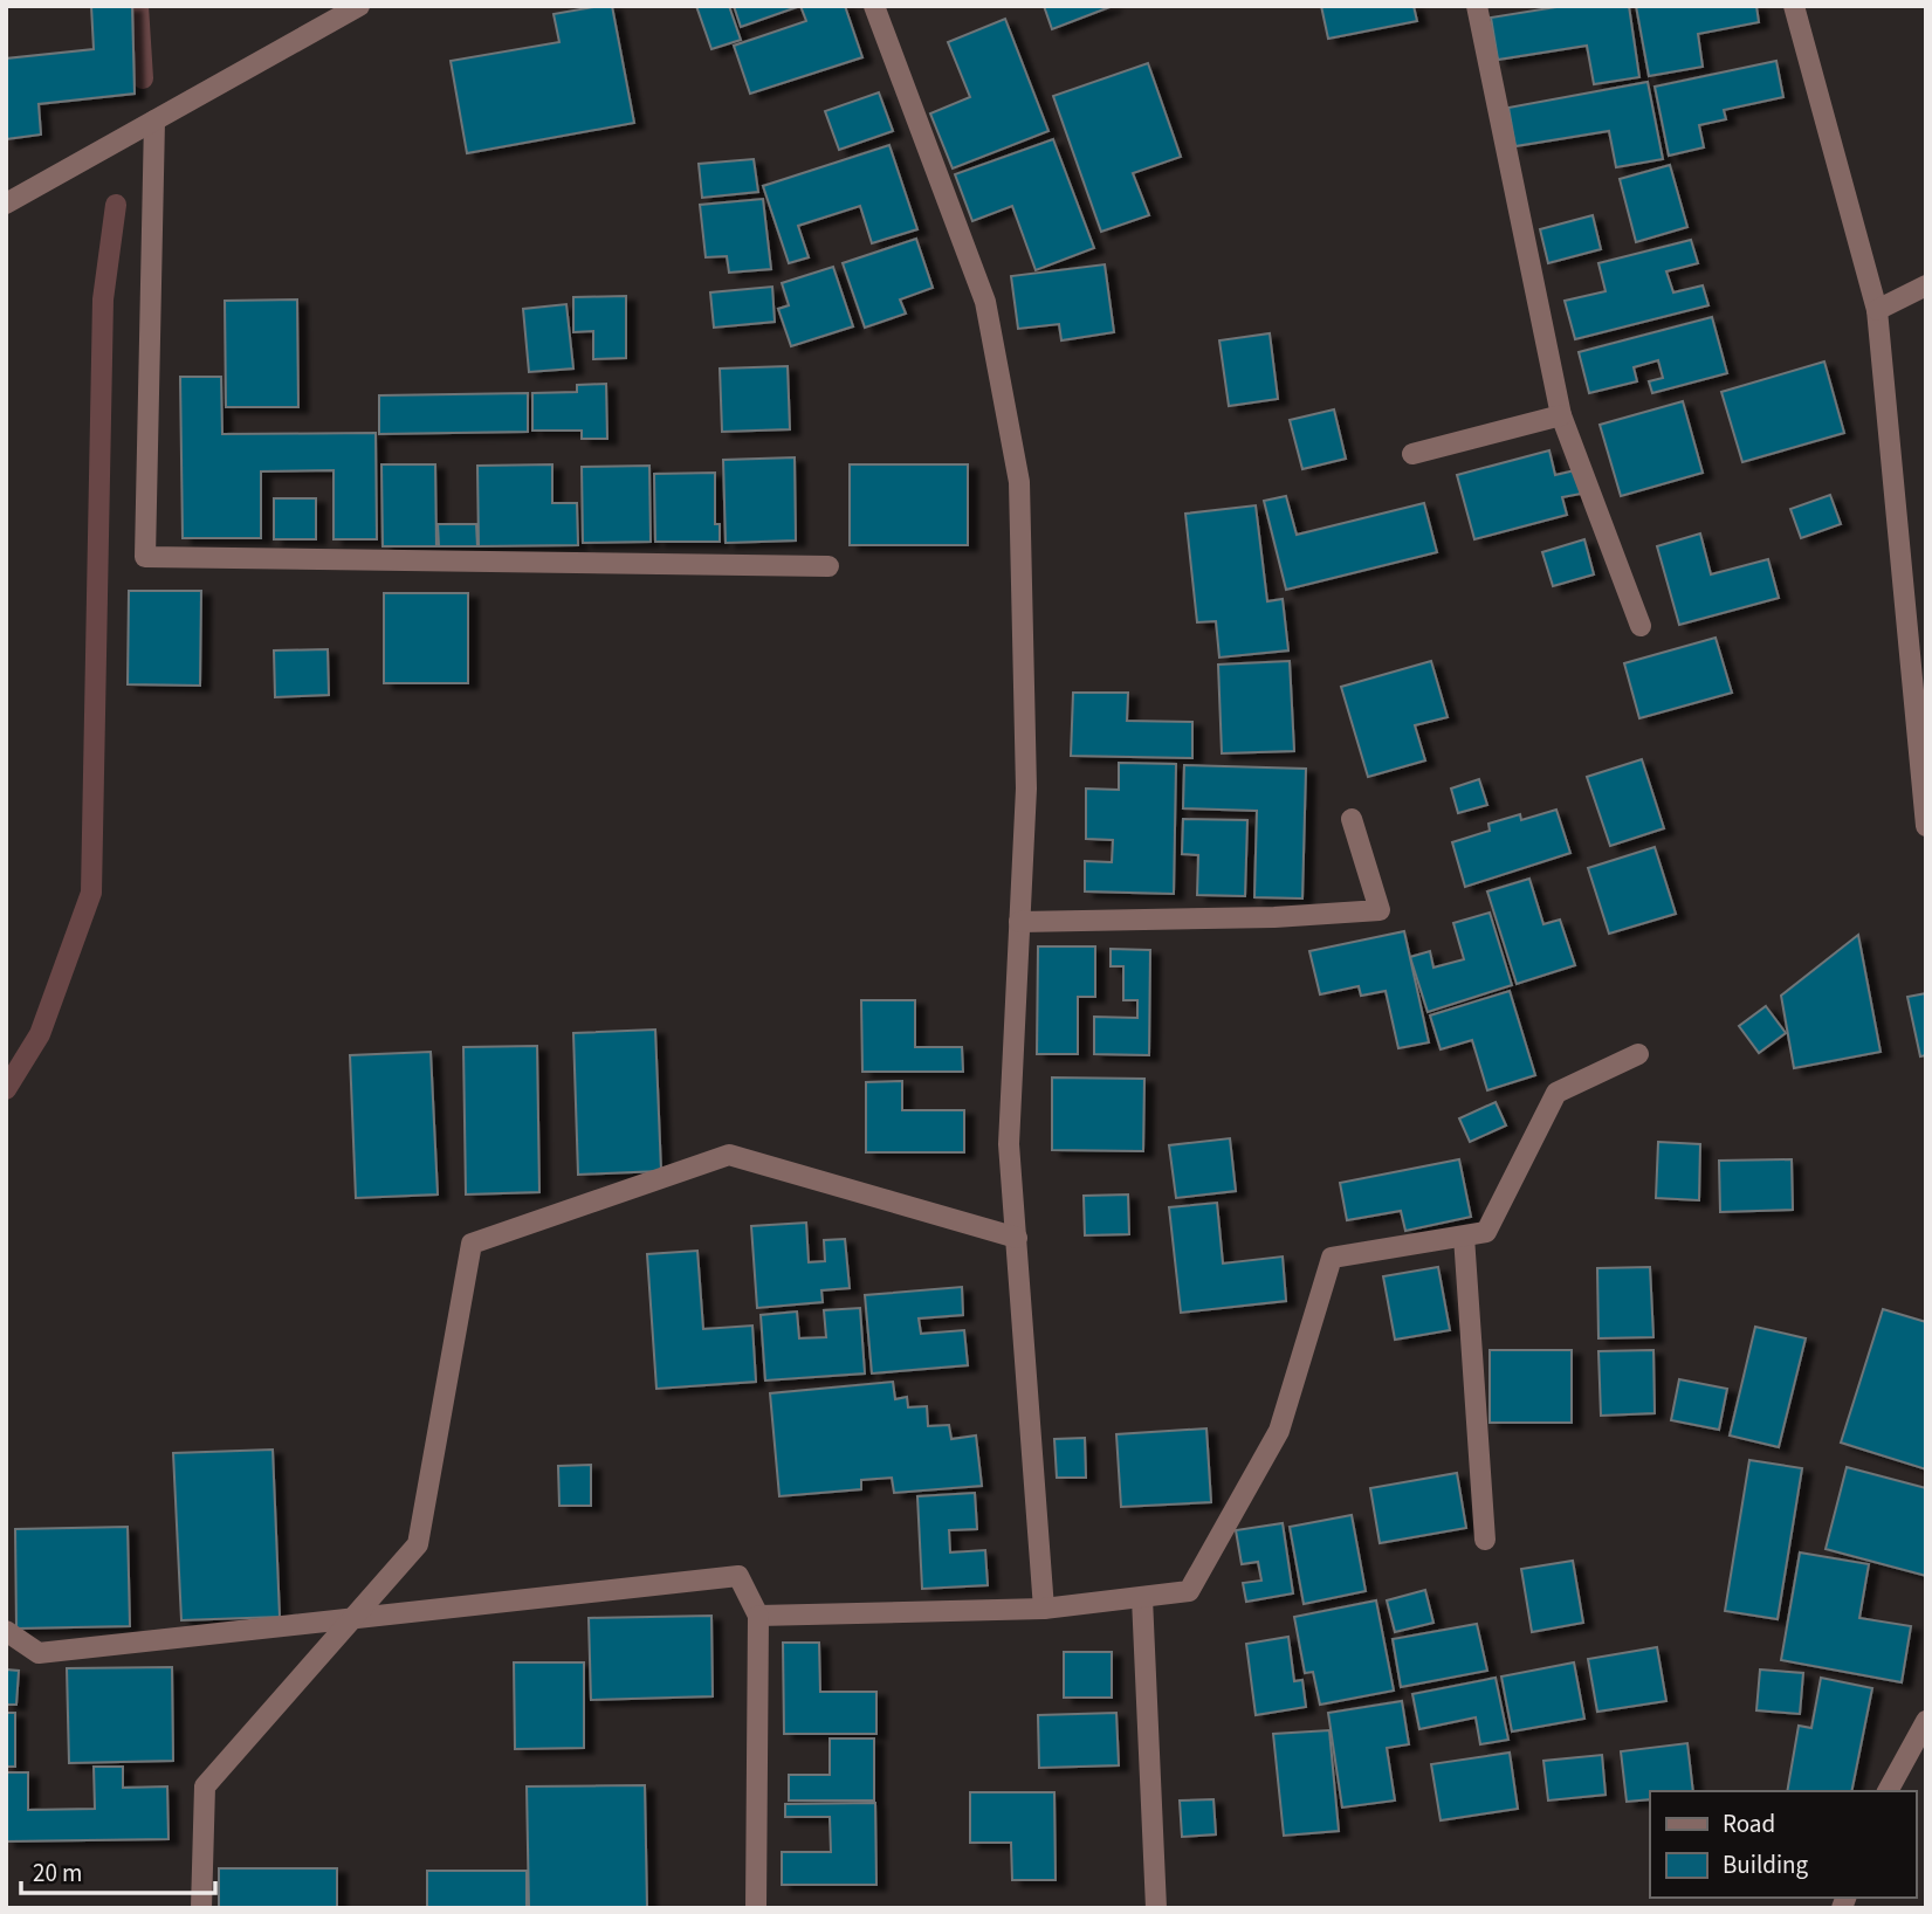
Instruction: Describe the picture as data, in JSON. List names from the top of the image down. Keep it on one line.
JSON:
{"legend":["Road","Building"],"scale_bar":"20 m"}
